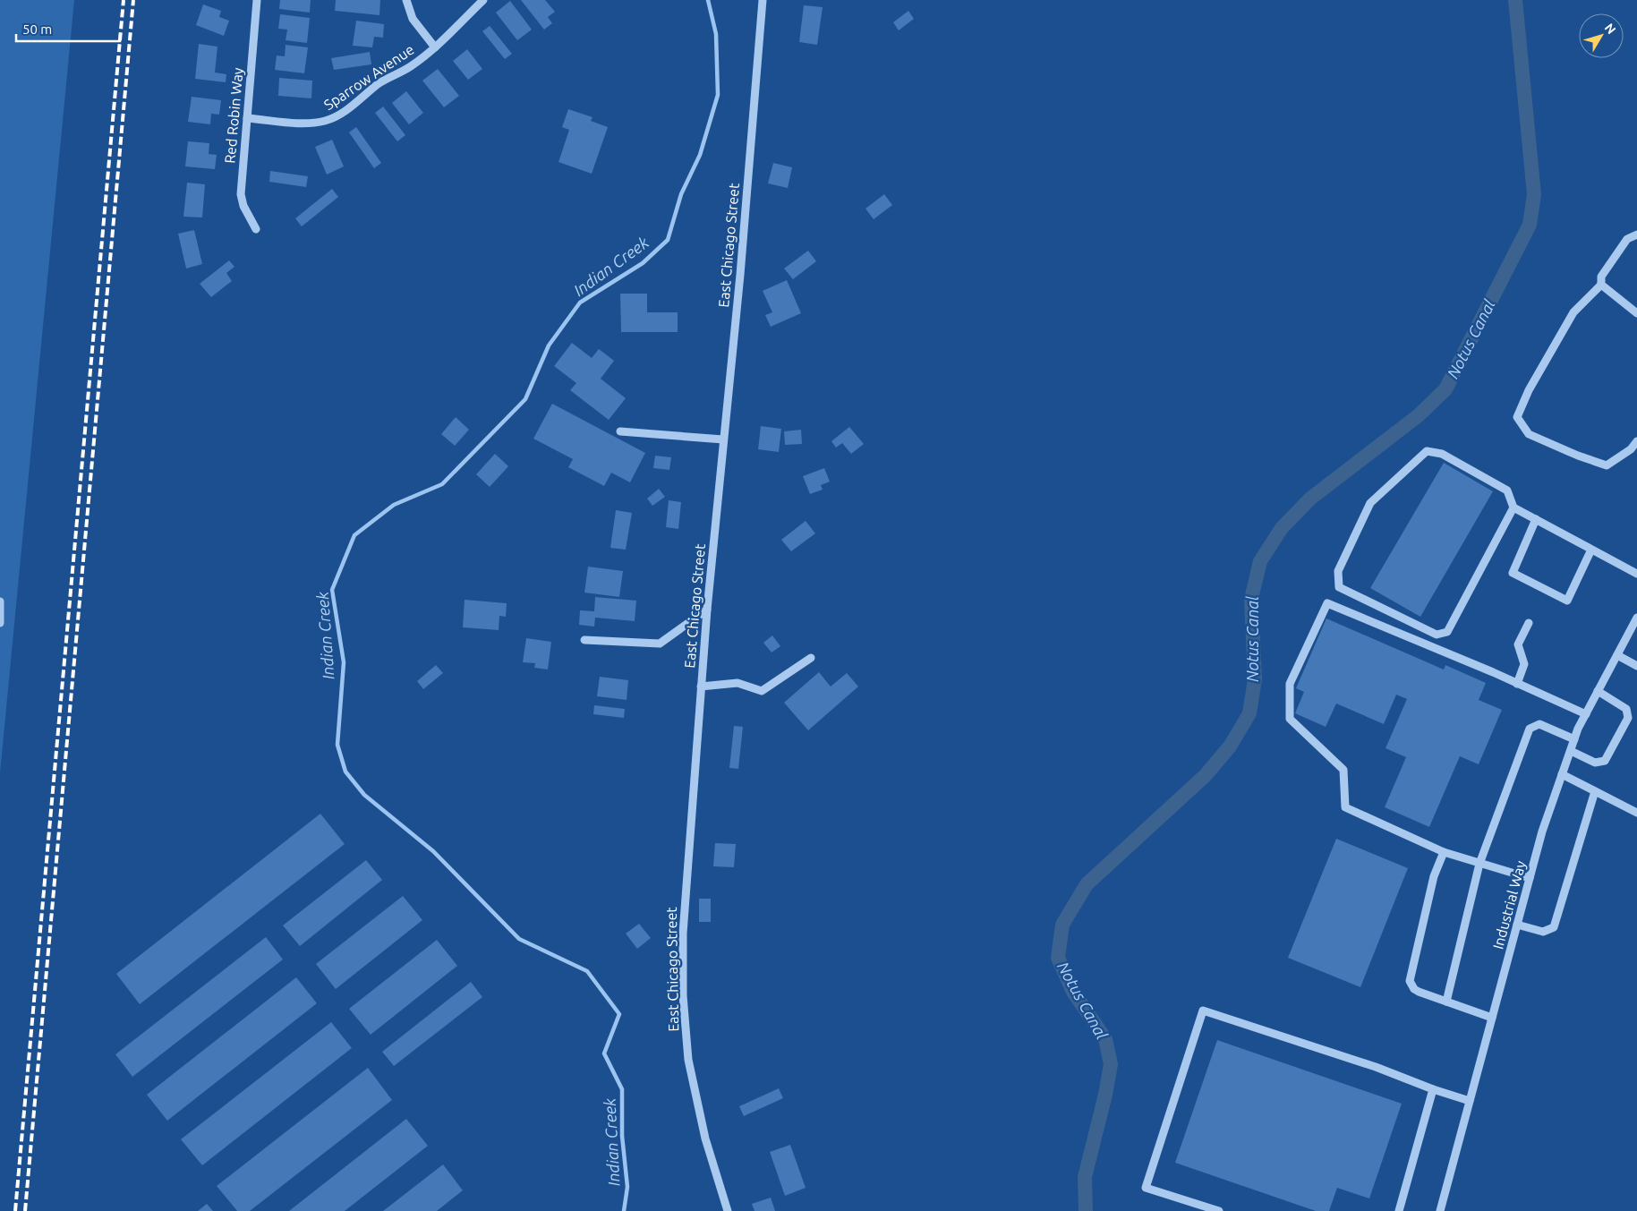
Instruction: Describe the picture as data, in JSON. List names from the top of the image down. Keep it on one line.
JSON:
{"streets":{"street":["Sparrow Avenue","Red Robin Way","East Chicago Street","Industrial Way"]},"crossings":[["Sparrow Avenue","Red Robin Way"]],"water":["Indian Creek","Notus Canal"],"scale_bar":"50 m","north":"top right"}
